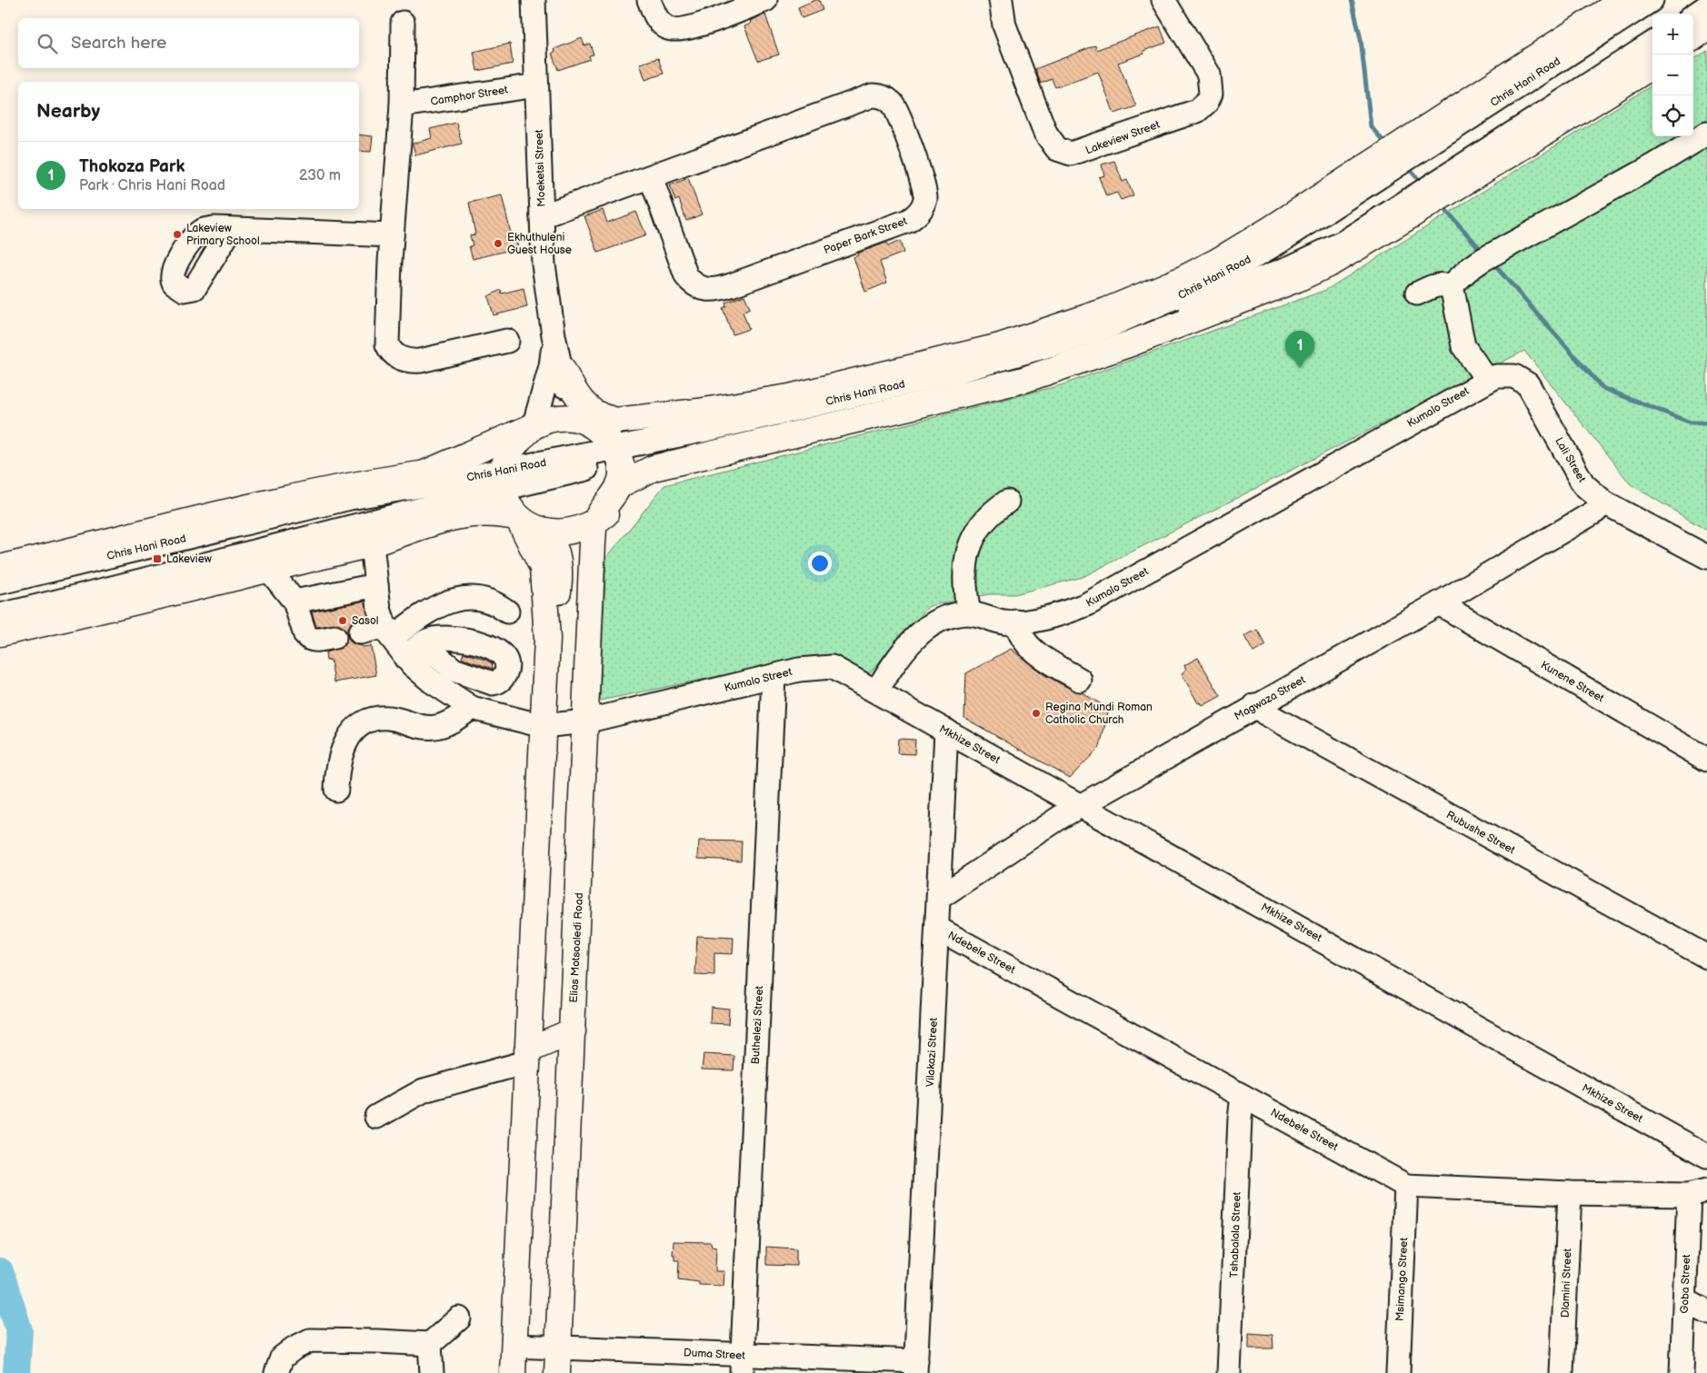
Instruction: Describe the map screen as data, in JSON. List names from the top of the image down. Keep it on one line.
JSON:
{"streets":{"main road":["Chris Hani Road","Elias Motsoaledi Road"],"street":["Camphor Street","Lakeview Street","Moeketsi Street","Paper Bark Street","Kumalo Street","Lali Street","Kunene Street","Magwaza Street","Mkhize Street","Rubushe Street","Ndebele Street","Buthelezi Street","Vilakazi Street","Tshabalala Street","Msimango Street","Dlamini Street","Goba Street","Duma Street"]},"crossings":[["Chris Hani Road","Moeketsi Street"],["Camphor Street","Moeketsi Street"],["Moeketsi Street","Paper Bark Street"],["Kumalo Street","Lali Street"],["Kumalo Street","Mkhize Street"],["Kumalo Street","Elias Motsoaledi Road"],["Kumalo Street","Buthelezi Street"],["Lali Street","Magwaza Street"],["Kunene Street","Magwaza Street"],["Magwaza Street","Mkhize Street"],["Magwaza Street","Rubushe Street"],["Magwaza Street","Vilakazi Street"],["Mkhize Street","Vilakazi Street"],["Elias Motsoaledi Road","Duma Street"],["Ndebele Street","Vilakazi Street"],["Ndebele Street","Tshabalala Street"],["Ndebele Street","Msimango Street"],["Ndebele Street","Dlamini Street"],["Ndebele Street","Goba Street"],["Buthelezi Street","Duma Street"],["Vilakazi Street","Duma Street"]],"places":{"other":["Lakeview Primary School","Ekhuthuleni Guest House","Sasol","Regina Mundi Roman Catholic Church"],"transit":["Lakeview"]},"page":{"map_buttons":["+","−"],"search":"Search here","heading":"Nearby","list":[{"mark":"1","name":"Thokoza Park","note":"Park · Chris Hani Road","value":"230 m"}],"pins":"1"}}
